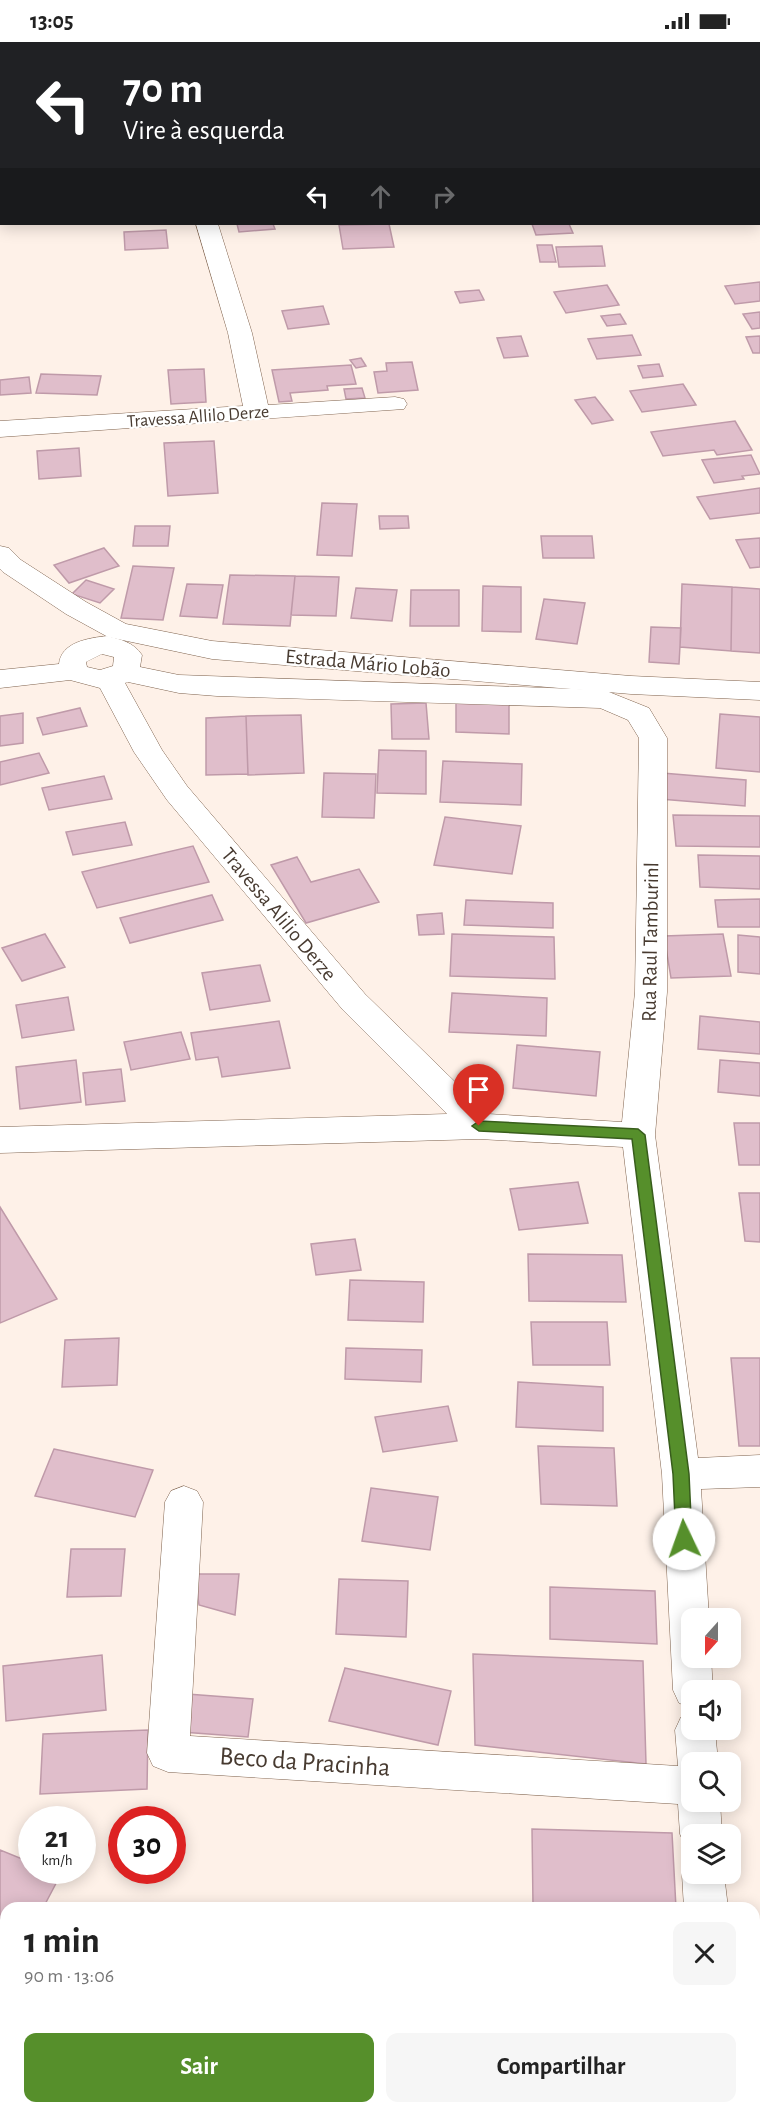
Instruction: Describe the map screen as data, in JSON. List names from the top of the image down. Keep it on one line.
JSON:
{"streets":{"street":["Travessa Allilo Derze","Estrada Mário Lobão","Travessa Alilio Derze","Rua Raul Tamburinl","Beco da Pracinha"]},"crossings":[["Estrada Mário Lobão","Travessa Alilio Derze"],["Travessa Alilio Derze","Rua Raul Tamburinl"]],"north":"bottom","page":{"status":"13:05","turn":["70 m","Vire à esquerda"],"speed":"21 km/h","limit":"30","heading":["1 min","90 m · 13:06"],"buttons":["Sair","Compartilhar"]}}
